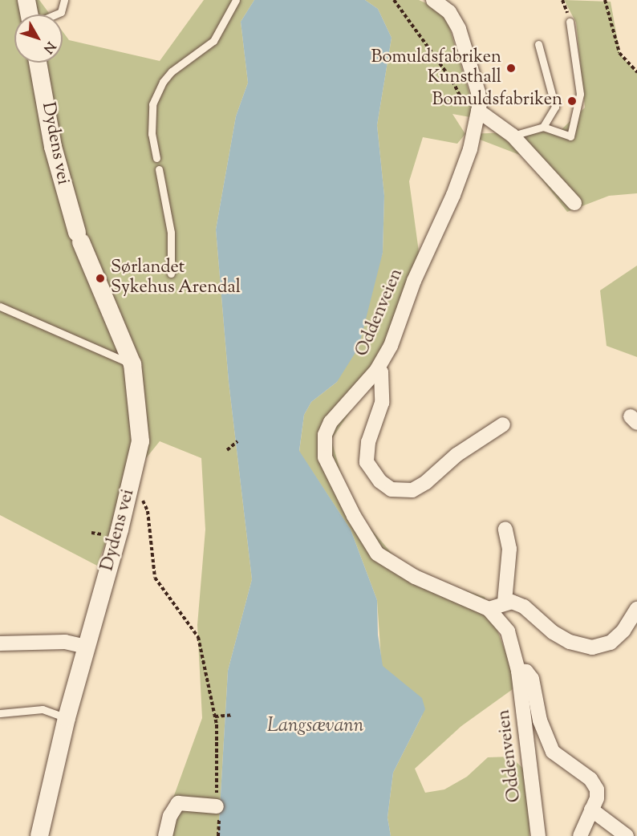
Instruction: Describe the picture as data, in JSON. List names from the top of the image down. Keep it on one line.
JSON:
{"streets":{"street":["Dydens vei","Oddenveien"]},"water":["Langsævann"],"places":["Bomuldsfabriken Kunsthall","Bomuldsfabriken","Sørlandet Sykehus Arendal"],"north":"bottom right"}
